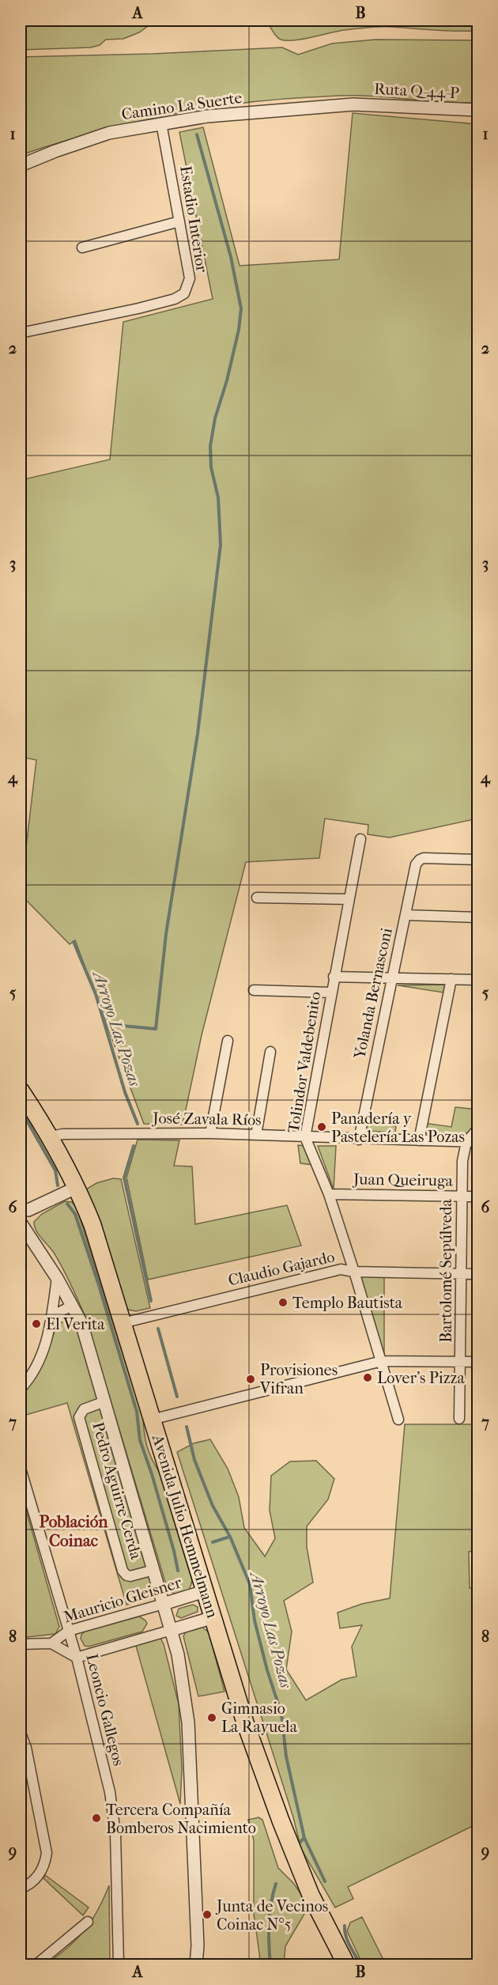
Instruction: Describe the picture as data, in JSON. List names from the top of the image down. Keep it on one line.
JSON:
{"streets":{"highway":["Avenida Julio Hemmelmann"],"street":["Ruta Q-44-P","Camino La Suerte","Estadio Interior","Yolanda Bernasconi","Tolindor Valdebenito","José Zavala Ríos","Juan Queiruga","Claudio Gajardo","Bartolomé Sepúlveda","Pedro Aguirre Cerda","Mauricio Gleisner","Leoncio Gallegos"]},"crossings":[["Ruta Q-44-P","Camino La Suerte"],["Camino La Suerte","Estadio Interior"],["Yolanda Bernasconi","José Zavala Ríos"],["Tolindor Valdebenito","José Zavala Ríos"],["Tolindor Valdebenito","Juan Queiruga"],["Tolindor Valdebenito","Claudio Gajardo"],["José Zavala Ríos","Bartolomé Sepúlveda"],["José Zavala Ríos","Avenida Julio Hemmelmann"],["Juan Queiruga","Bartolomé Sepúlveda"],["Claudio Gajardo","Bartolomé Sepúlveda"],["Claudio Gajardo","Avenida Julio Hemmelmann"],["Pedro Aguirre Cerda","Mauricio Gleisner"],["Avenida Julio Hemmelmann","Mauricio Gleisner"],["Mauricio Gleisner","Leoncio Gallegos"]],"districts":["Población Coinac"],"water":["Arroyo Las Pozas"],"places":["Panadería y Pastelería Las Pozas","Templo Bautista","El Verita","Lover's Pizza","Provisiones Vifran","Gimnasio La Rayuela","Tercera Compañía Bomberos Nacimiento","Junta de Vecinos Coinac N°5"],"grid":{"columns":["A","B"],"rows":["1","2","3","4","5","6","7","8","9"]}}
